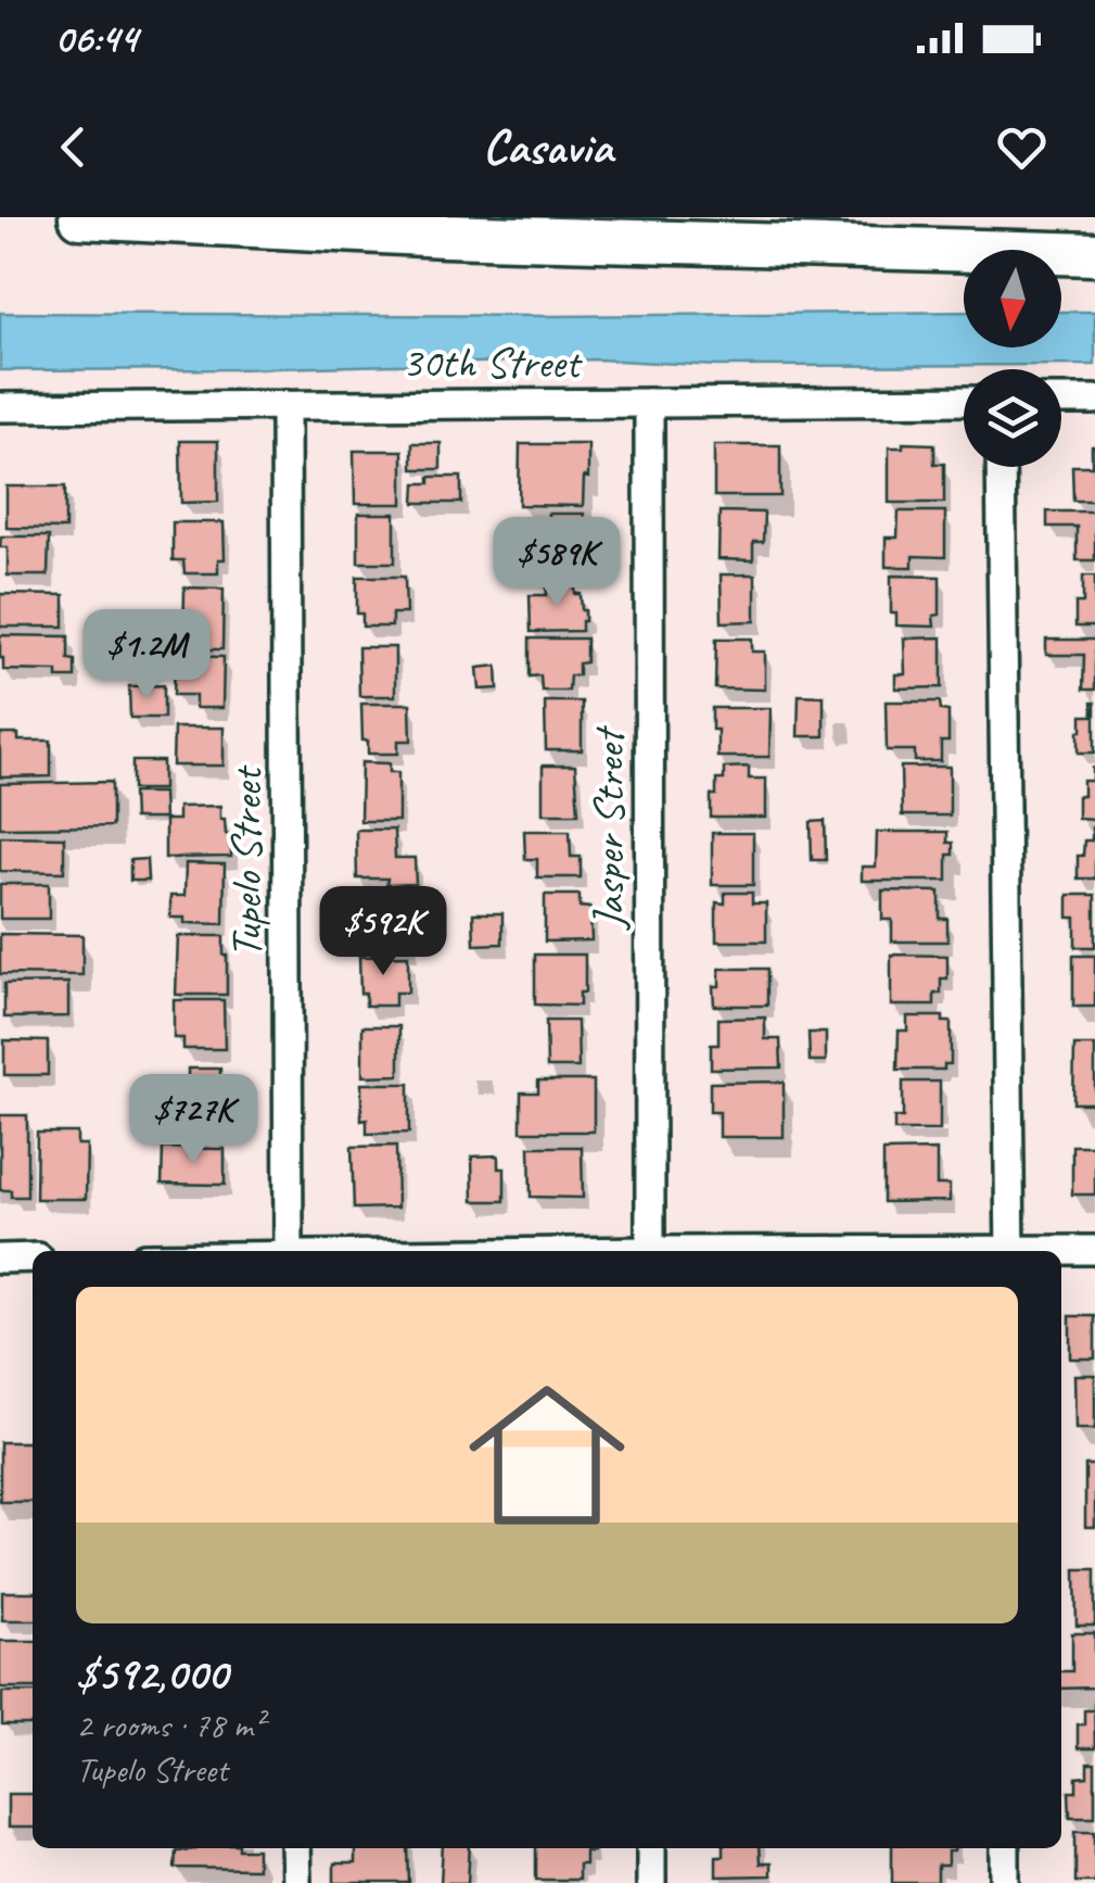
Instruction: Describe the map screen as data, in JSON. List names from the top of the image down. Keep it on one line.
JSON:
{"streets":{"street":["30th Street","Jasper Street","Tupelo Street"]},"crossings":[["30th Street","Jasper Street"],["30th Street","Tupelo Street"]],"north":"bottom","page":{"status":"06:44","header":"Casavia","price":["$589K","$1.2M","$592K","$727K"],"list":[{"name":"$592,000","note":"2 rooms · 78 m² · Tupelo Street"}]}}
